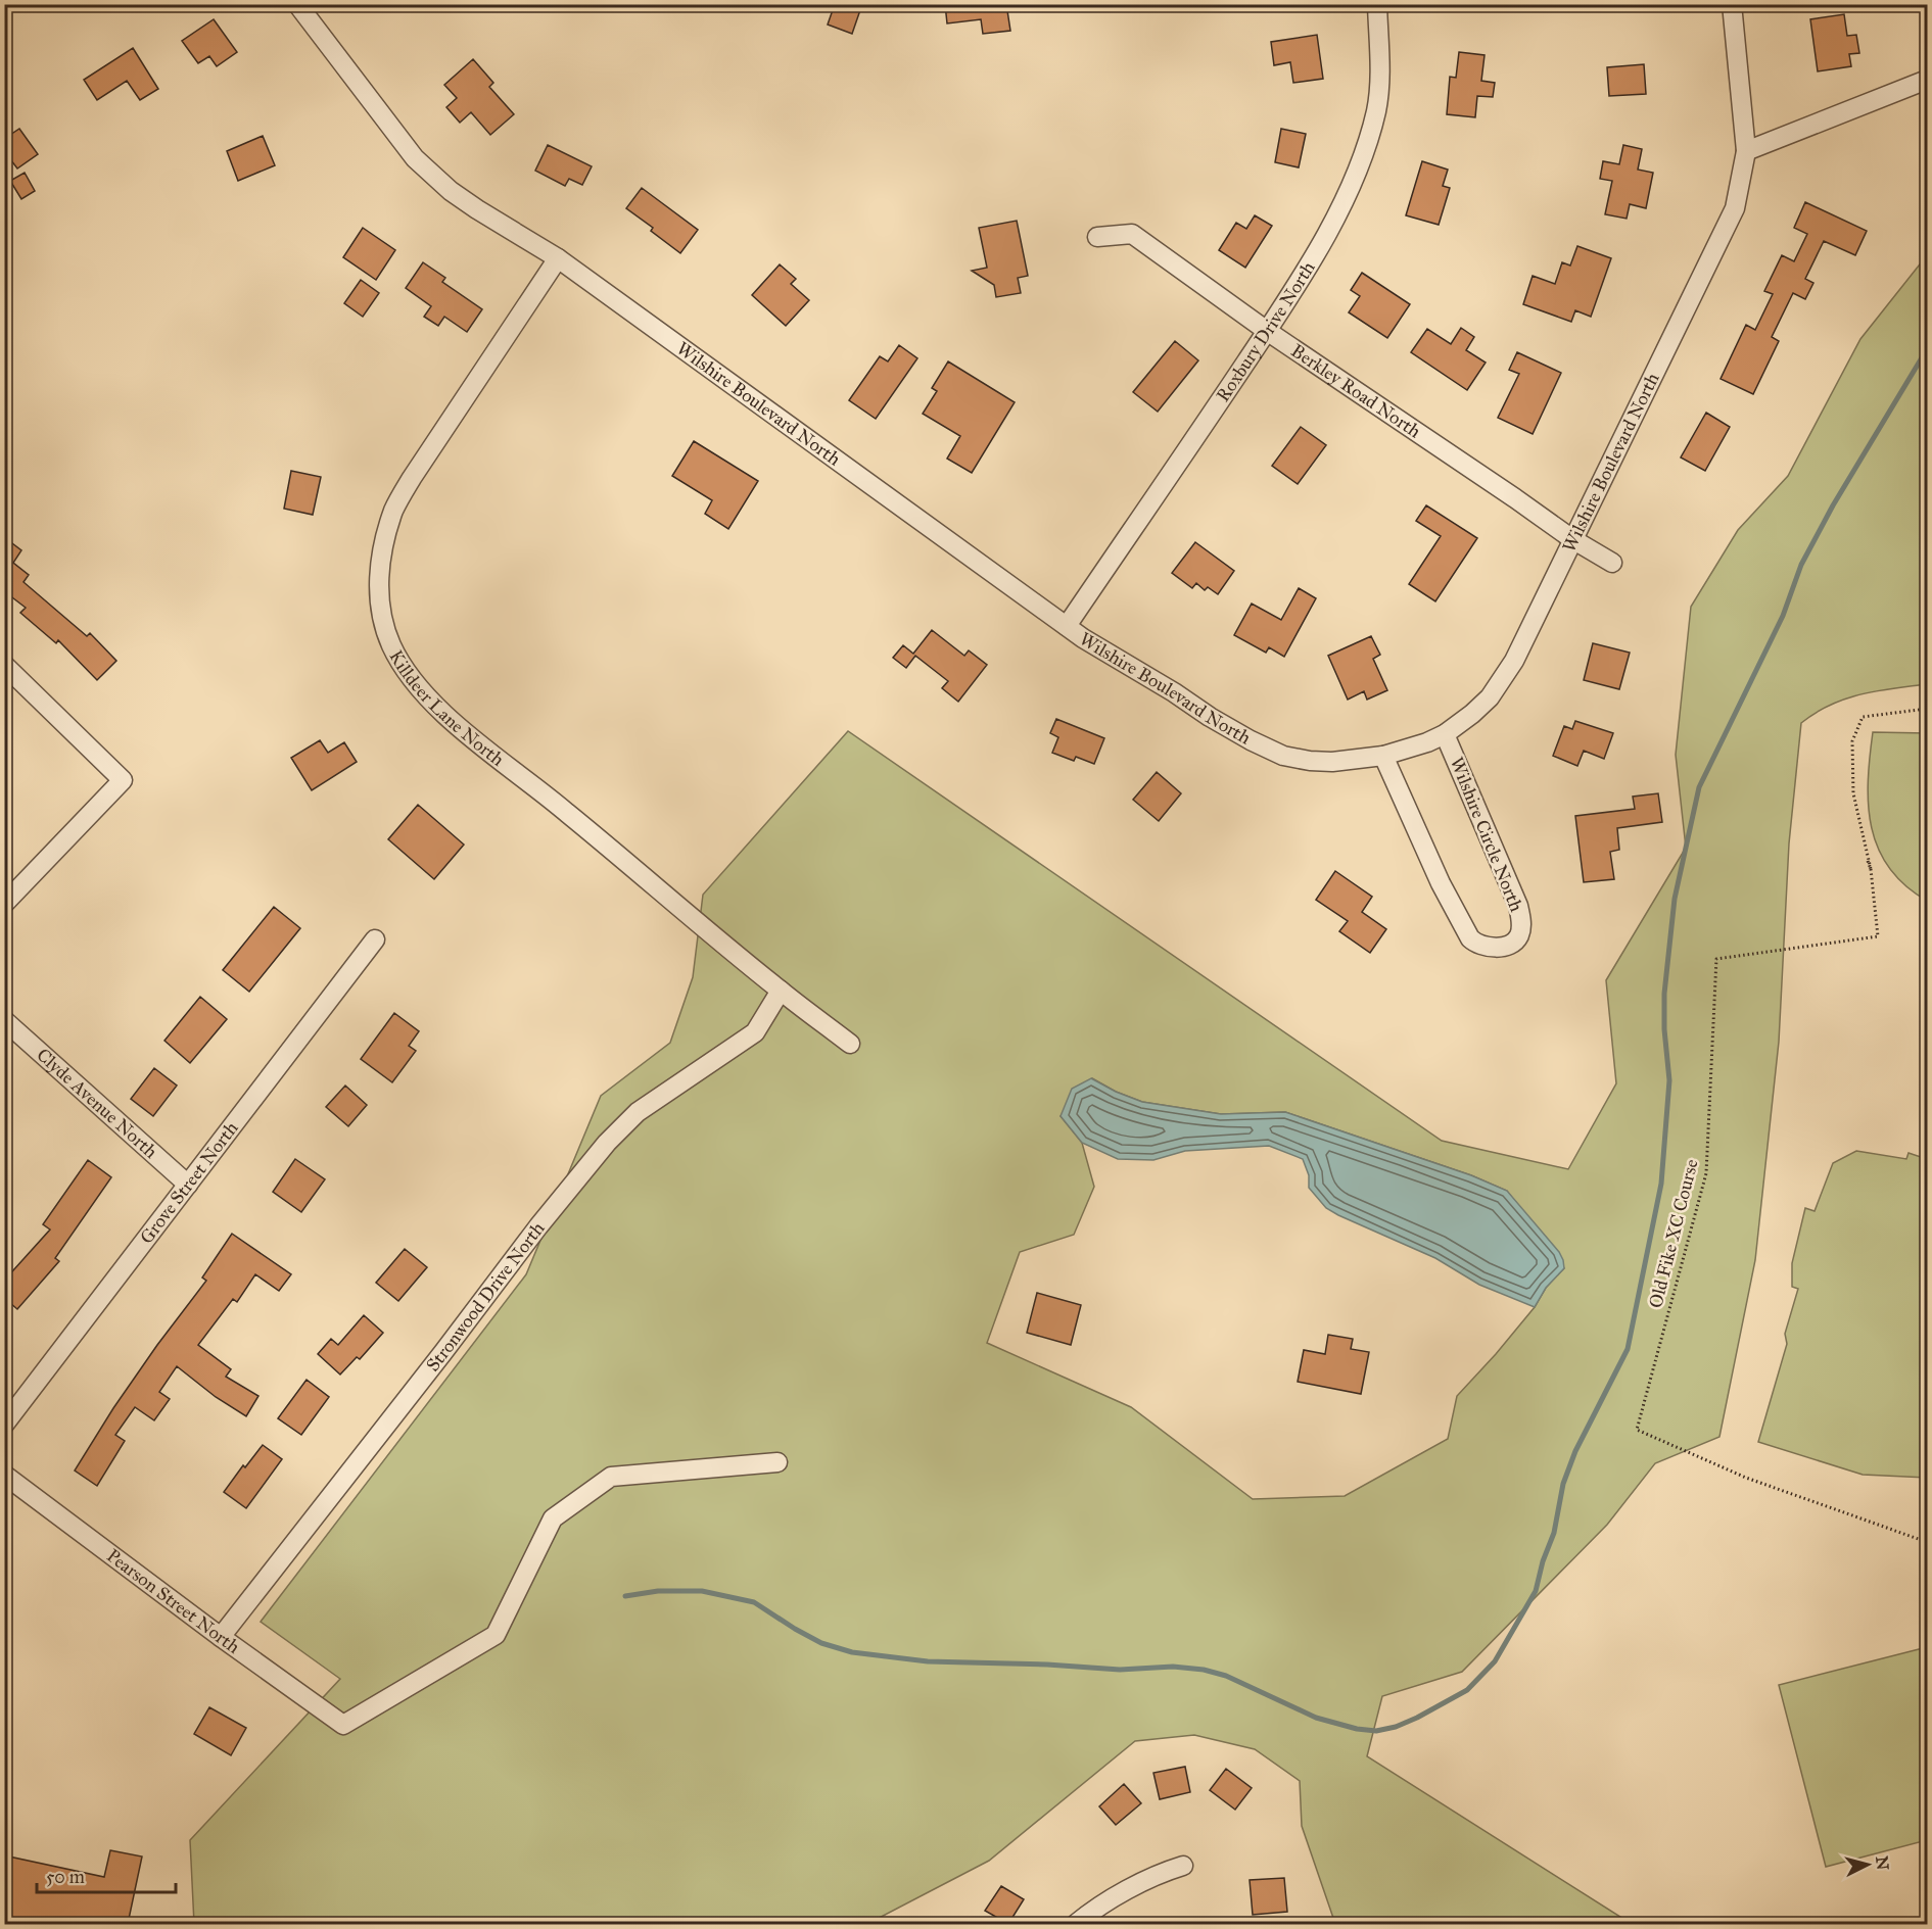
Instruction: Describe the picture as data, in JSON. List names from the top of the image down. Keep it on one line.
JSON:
{"streets":{"street":["Roxbury Drive North","Berkley Road North","Wilshire Boulevard North","Killdeer Lane North","Wilshire Circle North","Clyde Avenue North","Grove Street North","Stronwood Drive North","Pearson Street North"],"path":["Old Fike XC Course"]},"crossings":[["Roxbury Drive North","Berkley Road North"],["Roxbury Drive North","Wilshire Boulevard North"],["Berkley Road North","Wilshire Boulevard North"],["Wilshire Boulevard North","Killdeer Lane North"],["Wilshire Boulevard North","Wilshire Circle North"],["Killdeer Lane North","Stronwood Drive North"],["Clyde Avenue North","Grove Street North"],["Stronwood Drive North","Pearson Street North"]],"scale_bar":"50 m","north":"right"}
